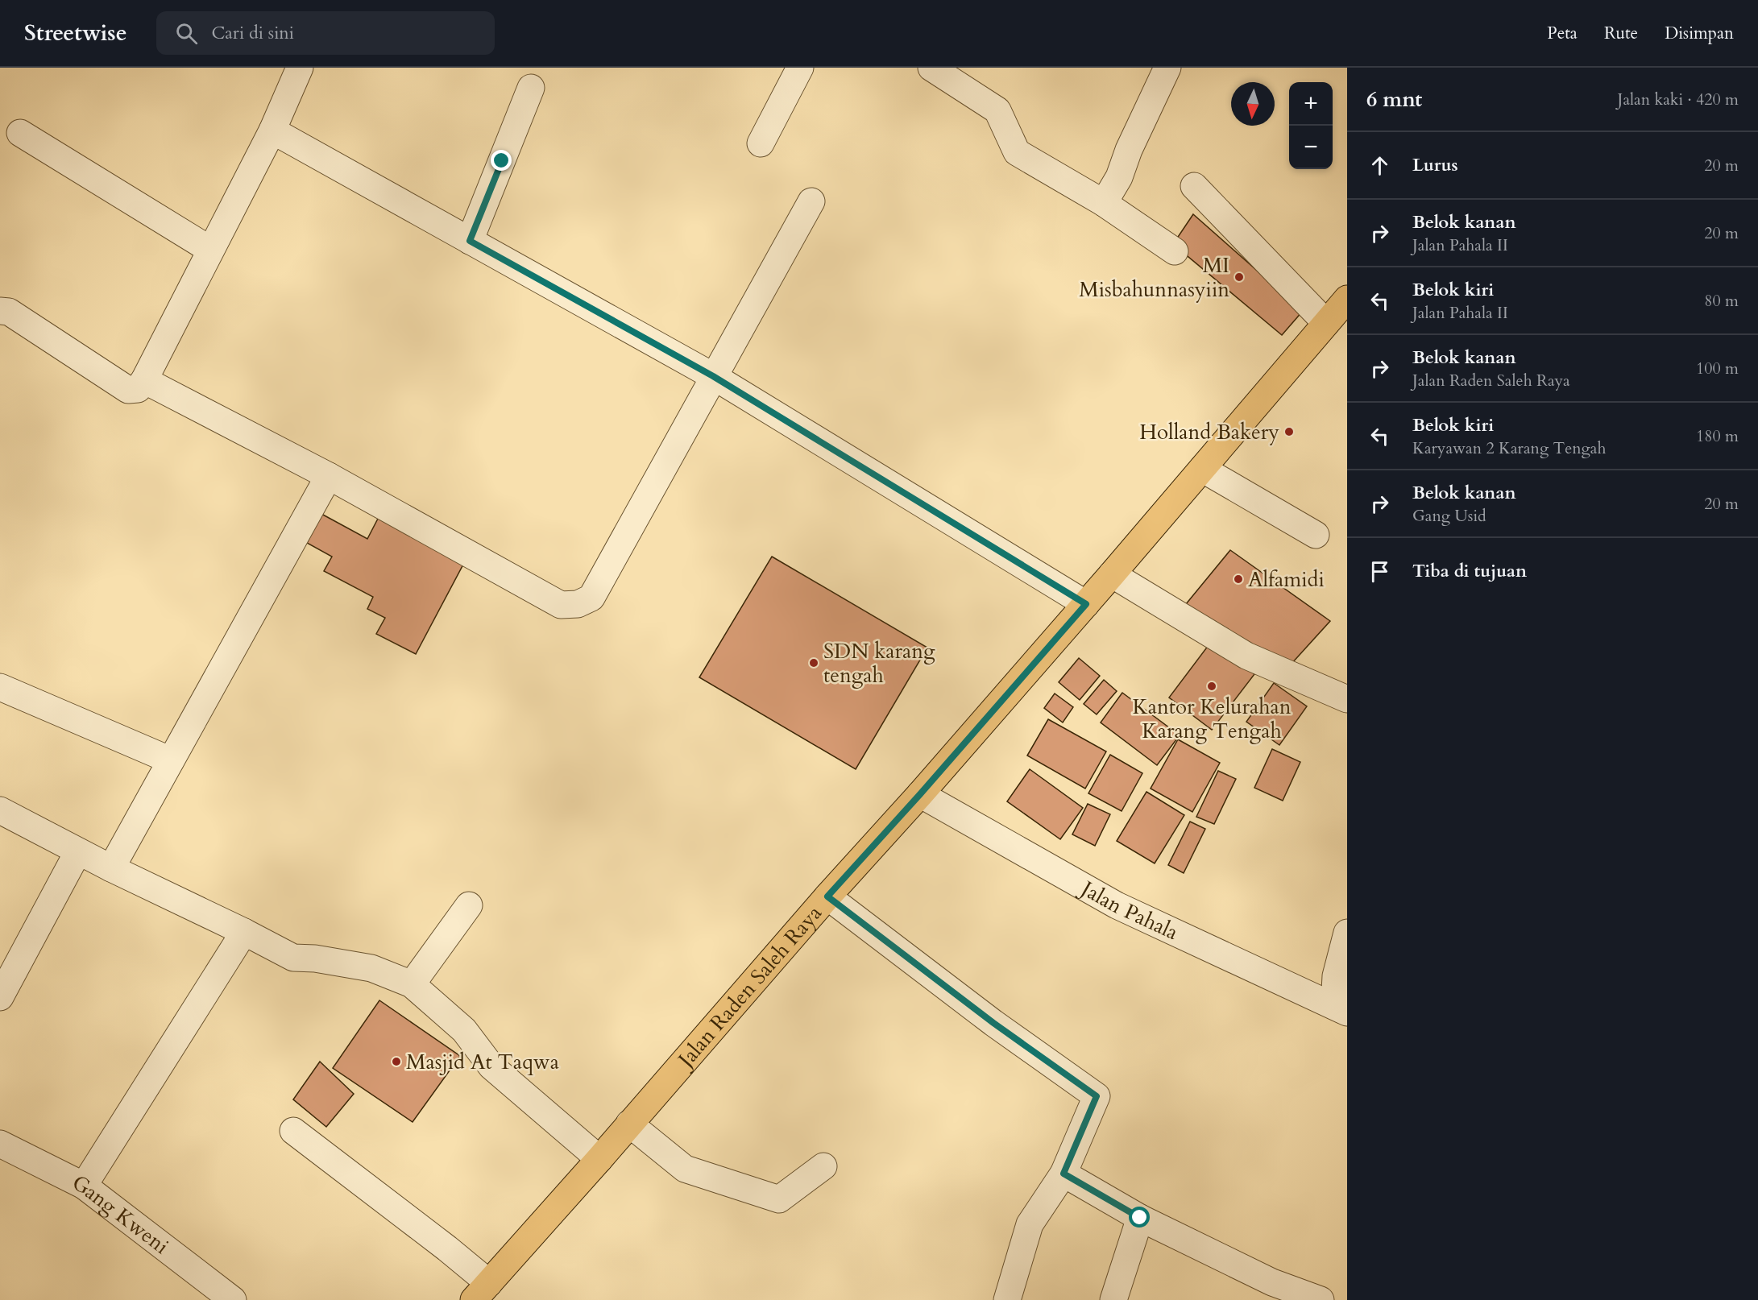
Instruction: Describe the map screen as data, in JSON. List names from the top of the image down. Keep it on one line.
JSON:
{"streets":{"main road":["Jalan Raden Saleh Raya"],"street":["Jalan Pahala","Gang Kweni"]},"crossings":[["Jalan Pahala","Jalan Raden Saleh Raya"]],"places":["MI Misbahunnasyiin","Holland Bakery","Alfamidi","SDN karang tengah","Kantor Kelurahan Karang Tengah","Masjid At Taqwa"],"north":"bottom","page":{"header":"Streetwise","search":"Cari di sini","nav":["Peta","Rute","Disimpan"],"heading":["6 mnt","Jalan kaki · 420 m"],"map_buttons":["+","−"],"list":[["Lurus","20 m"],["Belok kanan","Jalan Pahala II","20 m"],["Belok kiri","Jalan Pahala II","80 m"],["Belok kanan","Jalan Raden Saleh Raya","100 m"],["Belok kiri","Karyawan 2 Karang Tengah","180 m"],["Belok kanan","Gang Usid","20 m"],"Tiba di tujuan"]}}
